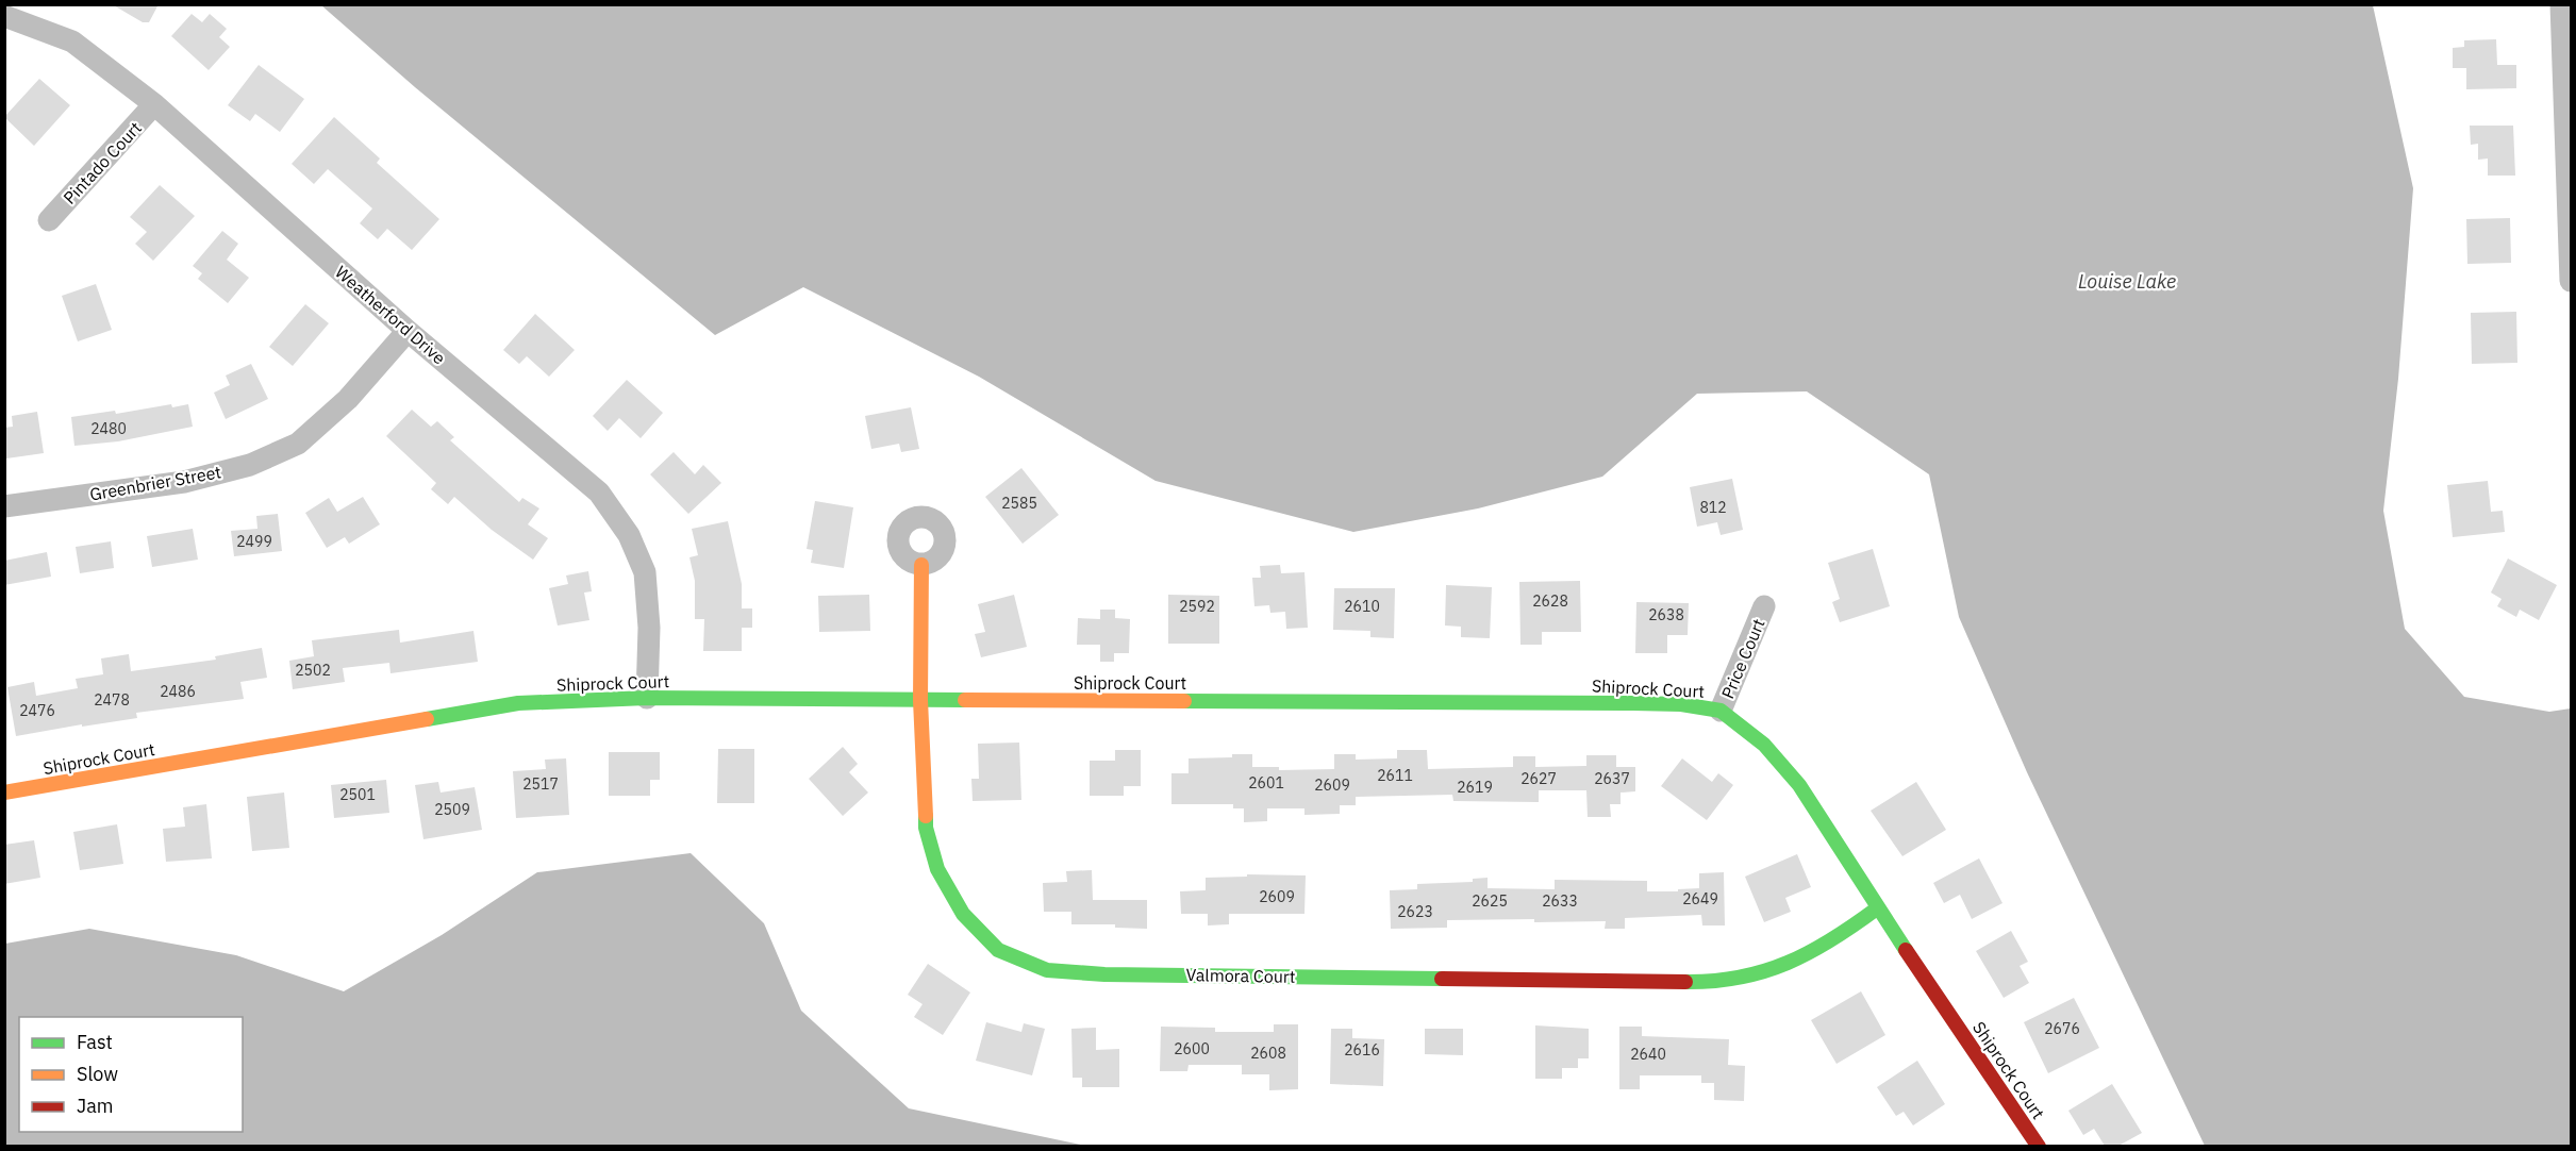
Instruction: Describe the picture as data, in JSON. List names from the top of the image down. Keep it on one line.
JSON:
{"streets":{"street":["Pintado Court","Weatherford Drive","Greenbrier Street","Price Court","Shiprock Court","Valmora Court"]},"crossings":[["Pintado Court","Weatherford Drive"],["Weatherford Drive","Greenbrier Street"],["Weatherford Drive","Shiprock Court"],["Price Court","Shiprock Court"],["Shiprock Court","Valmora Court"]],"water":["Louise Lake"],"house_numbers":["2480","2585","812","2499","2628","2592","2610","2638","2502","2486","2478","2476","2611","2627","2637","2601","2517","2609","2619","2501","2509","2609","2649","2625","2633","2623","2676","2600","2616","2608","2640"],"legend":["Fast","Slow","Jam"]}
